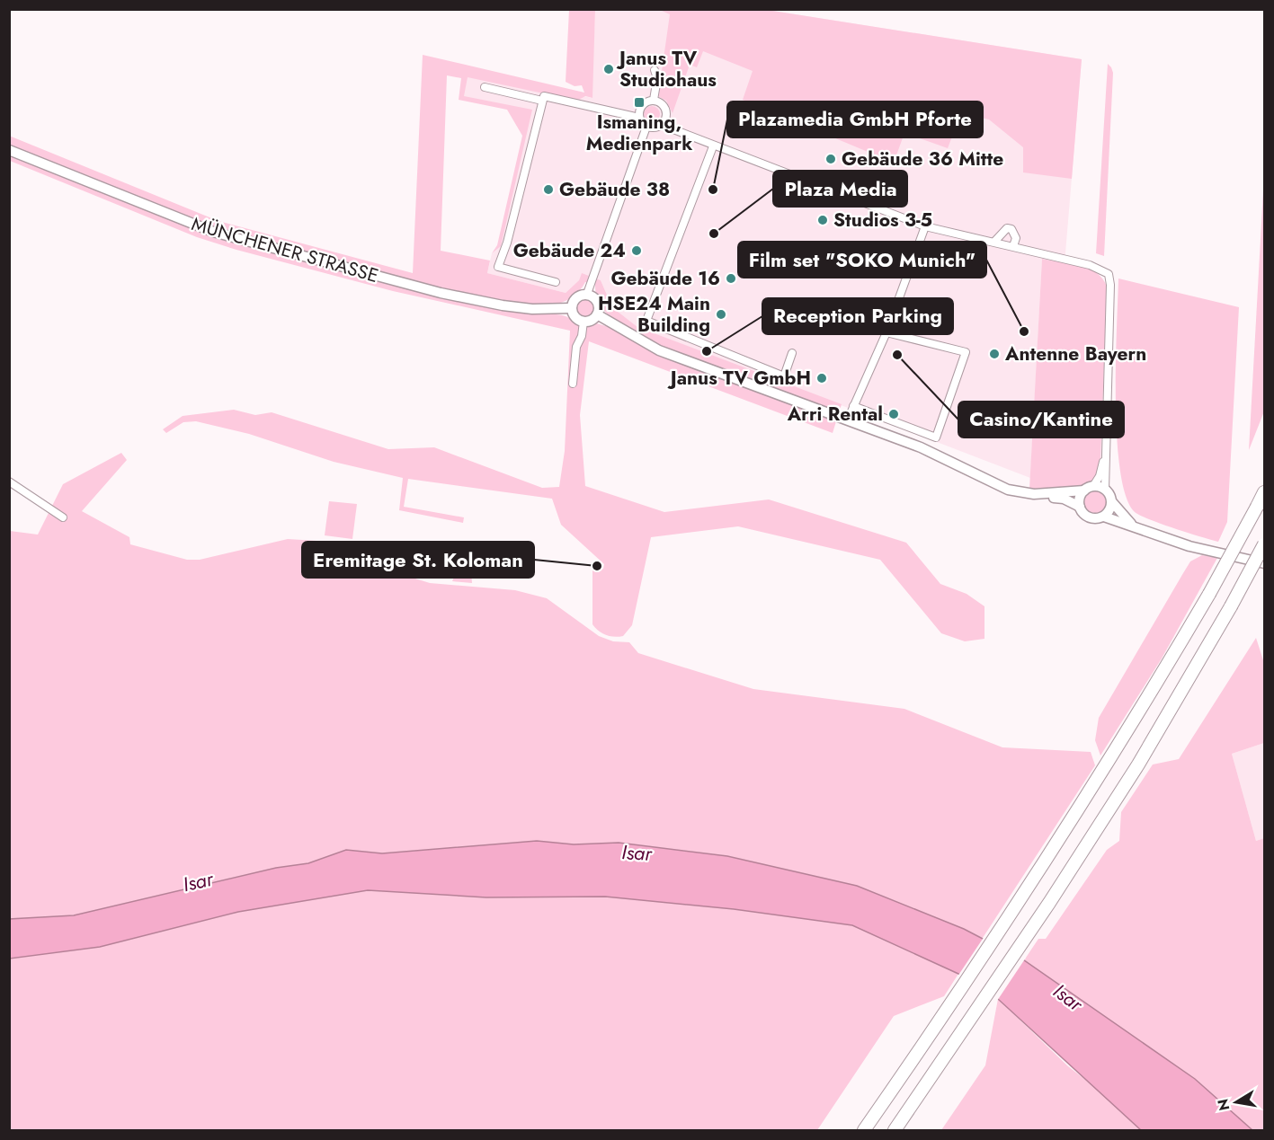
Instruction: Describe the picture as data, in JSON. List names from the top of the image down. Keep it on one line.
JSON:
{"streets":{"main road":["MÜNCHENER STRASSE"]},"water":["Isar"],"places":{"other":["Janus TV Studiohaus","Gebäude 36 Mitte","Gebäude 38","Plazamedia GmbH Pforte","Studios 3-5","Plaza Media","Gebäude 24","Gebäude 16","HSE24 Main Building","Film set \"SOKO Munich\"","Reception Parking","Antenne Bayern","Casino/Kantine","Janus TV GmbH","Arri Rental","Eremitage St. Koloman"],"transit":["Ismaning, Medienpark"]},"north":"left"}
